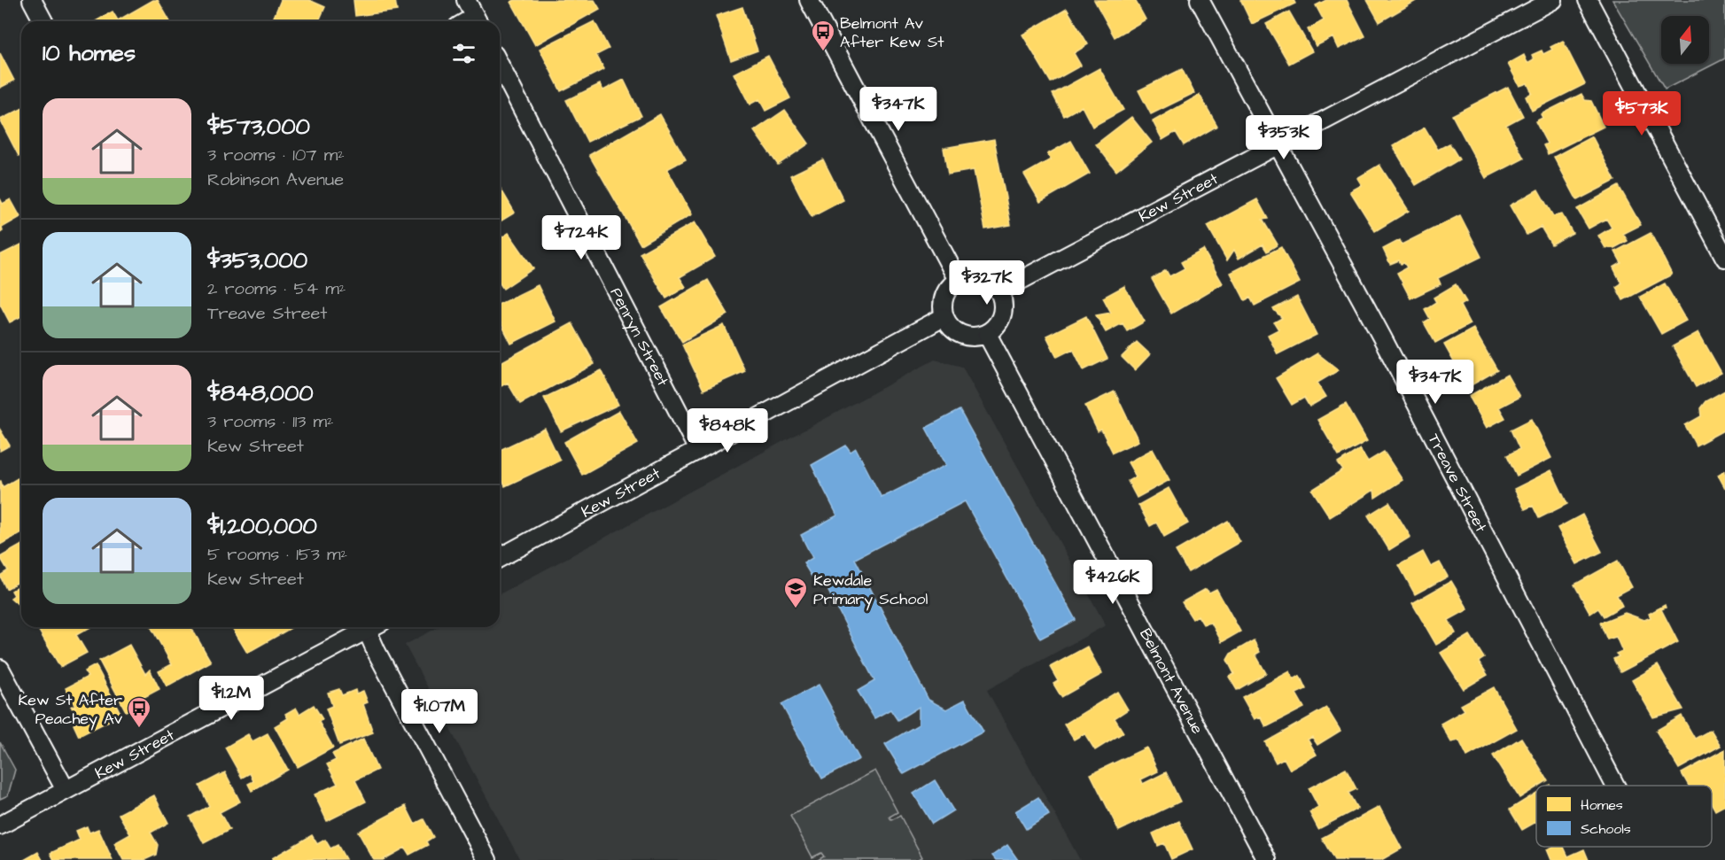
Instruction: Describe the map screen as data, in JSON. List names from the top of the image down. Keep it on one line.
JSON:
{"streets":{"street":["Kew Street","Penryn Street","Treave Street","Belmont Avenue"]},"crossings":[["Kew Street","Penryn Street"],["Kew Street","Treave Street"],["Kew Street","Belmont Avenue"]],"places":{"bus stop":["Belmont Av After Kew St","Kew St After Peachey Av"],"school or university":["Kewdale Primary School"]},"legend":["Homes","Schools"],"north":"top","page":{"heading":"10 homes","list":[{"name":"$573,000","note":"3 rooms · 107 m² · Robinson Avenue"},{"name":"$353,000","note":"2 rooms · 54 m² · Treave Street"},{"name":"$848,000","note":"3 rooms · 113 m² · Kew Street"},{"name":"$1,200,000","note":"5 rooms · 153 m² · Kew Street"}],"price":["$347K","$573K","$353K","$724K","$327K","$347K","$848K","$426K","$1.2M","$1.07M"]}}
